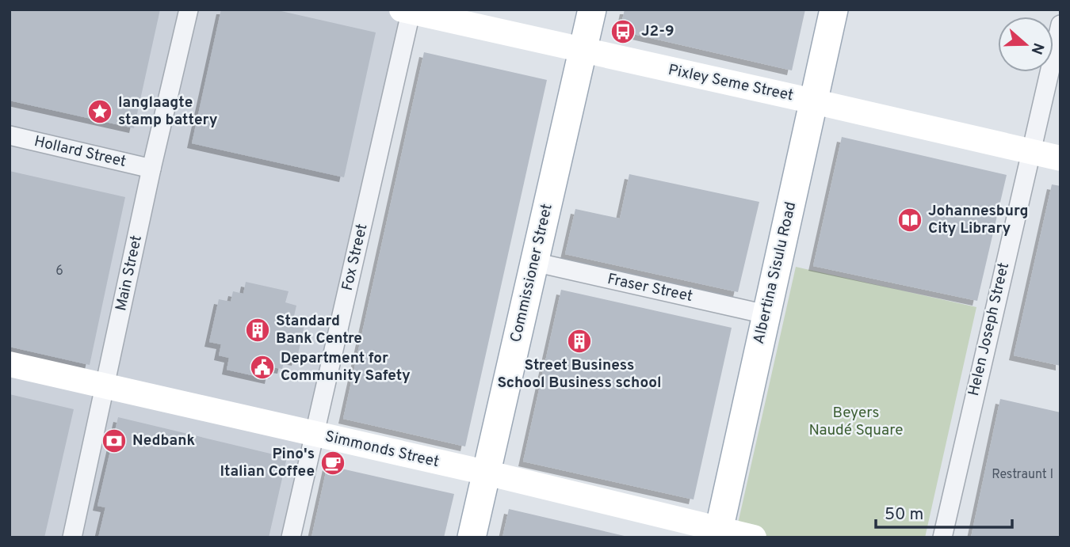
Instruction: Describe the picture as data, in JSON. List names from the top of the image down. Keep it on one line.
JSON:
{"streets":{"main road":["Pixley Seme Street","Commissioner Street","Albertina Sisulu Road","Simmonds Street"],"street":["Hollard Street","Fox Street","Main Street","Fraser Street","Helen Joseph Street"]},"crossings":[["Pixley Seme Street","Fox Street"],["Pixley Seme Street","Commissioner Street"],["Pixley Seme Street","Albertina Sisulu Road"],["Pixley Seme Street","Helen Joseph Street"],["Hollard Street","Main Street"],["Fox Street","Simmonds Street"],["Main Street","Simmonds Street"],["Commissioner Street","Fraser Street"],["Commissioner Street","Simmonds Street"],["Albertina Sisulu Road","Fraser Street"],["Albertina Sisulu Road","Simmonds Street"]],"parks":["Beyers Naudé Square"],"places":{"bus stop":["J2-9"],"place":["langlaagte stamp battery"],"library":["Johannesburg City Library"],"building":["Standard Bank Centre","Street Business School Business school"],"public building":["Department for Community Safety"],"bank":["Nedbank"],"cafe":["Pino's Italian Coffee"]},"house_numbers":["6","Restraunt l"],"scale_bar":"50 m","north":"right"}
